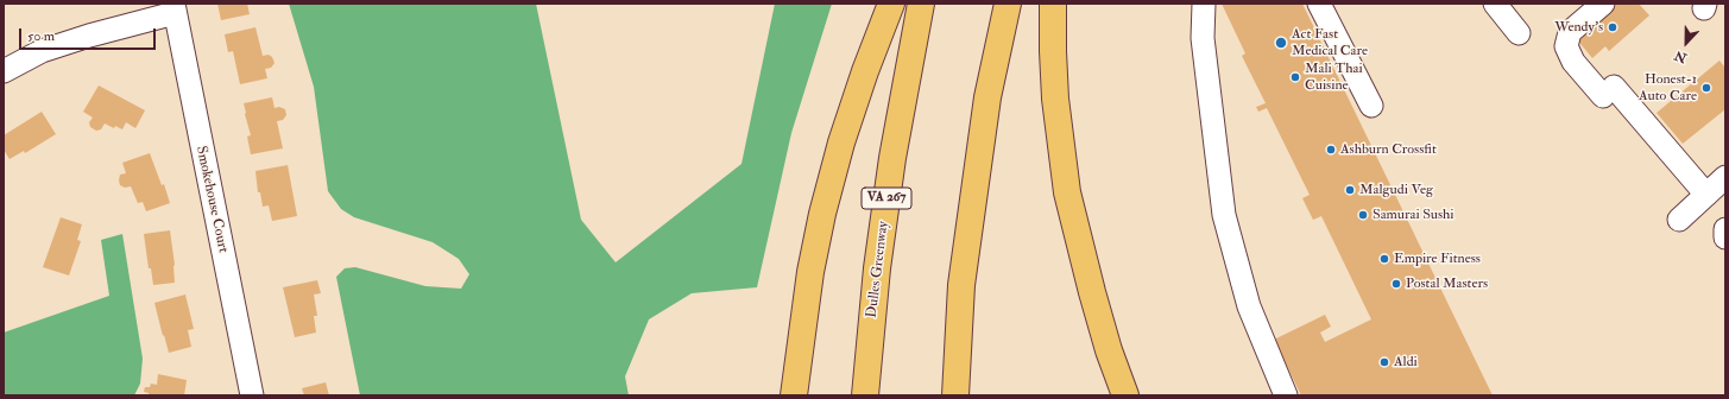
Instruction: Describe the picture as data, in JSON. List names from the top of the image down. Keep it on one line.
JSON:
{"streets":{"highway":["VA 267","Dulles Greenway"],"street":["Smokehouse Court"]},"places":["Wendy's","Act Fast Medical Care","Mali Thai Cuisine","Honest-1 Auto Care","Ashburn Crossfit","Malgudi Veg","Samurai Sushi","Empire Fitness","Postal Masters","Aldi"],"scale_bar":"50 m","north":"bottom"}
